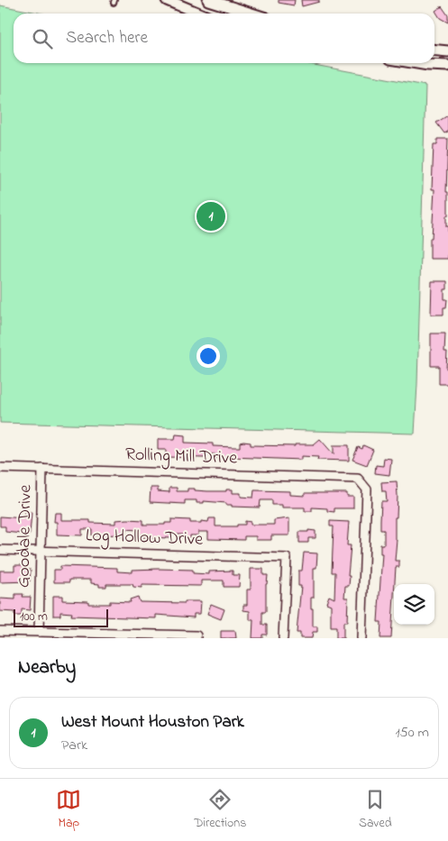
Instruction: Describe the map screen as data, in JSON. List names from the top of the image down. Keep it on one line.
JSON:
{"streets":{"street":["Rolling Mill Drive","Goodale Drive","Log Hollow Drive"]},"crossings":[["Rolling Mill Drive","Goodale Drive"],["Goodale Drive","Log Hollow Drive"]],"scale_bar":"100 m","page":{"search":"Search here","pins":"1","scale":"100 m","heading":"Nearby","list":[{"mark":"1","name":"West Mount Houston Park","note":"Park","value":"150 m"}],"nav":["Map","Directions","Saved"]}}
